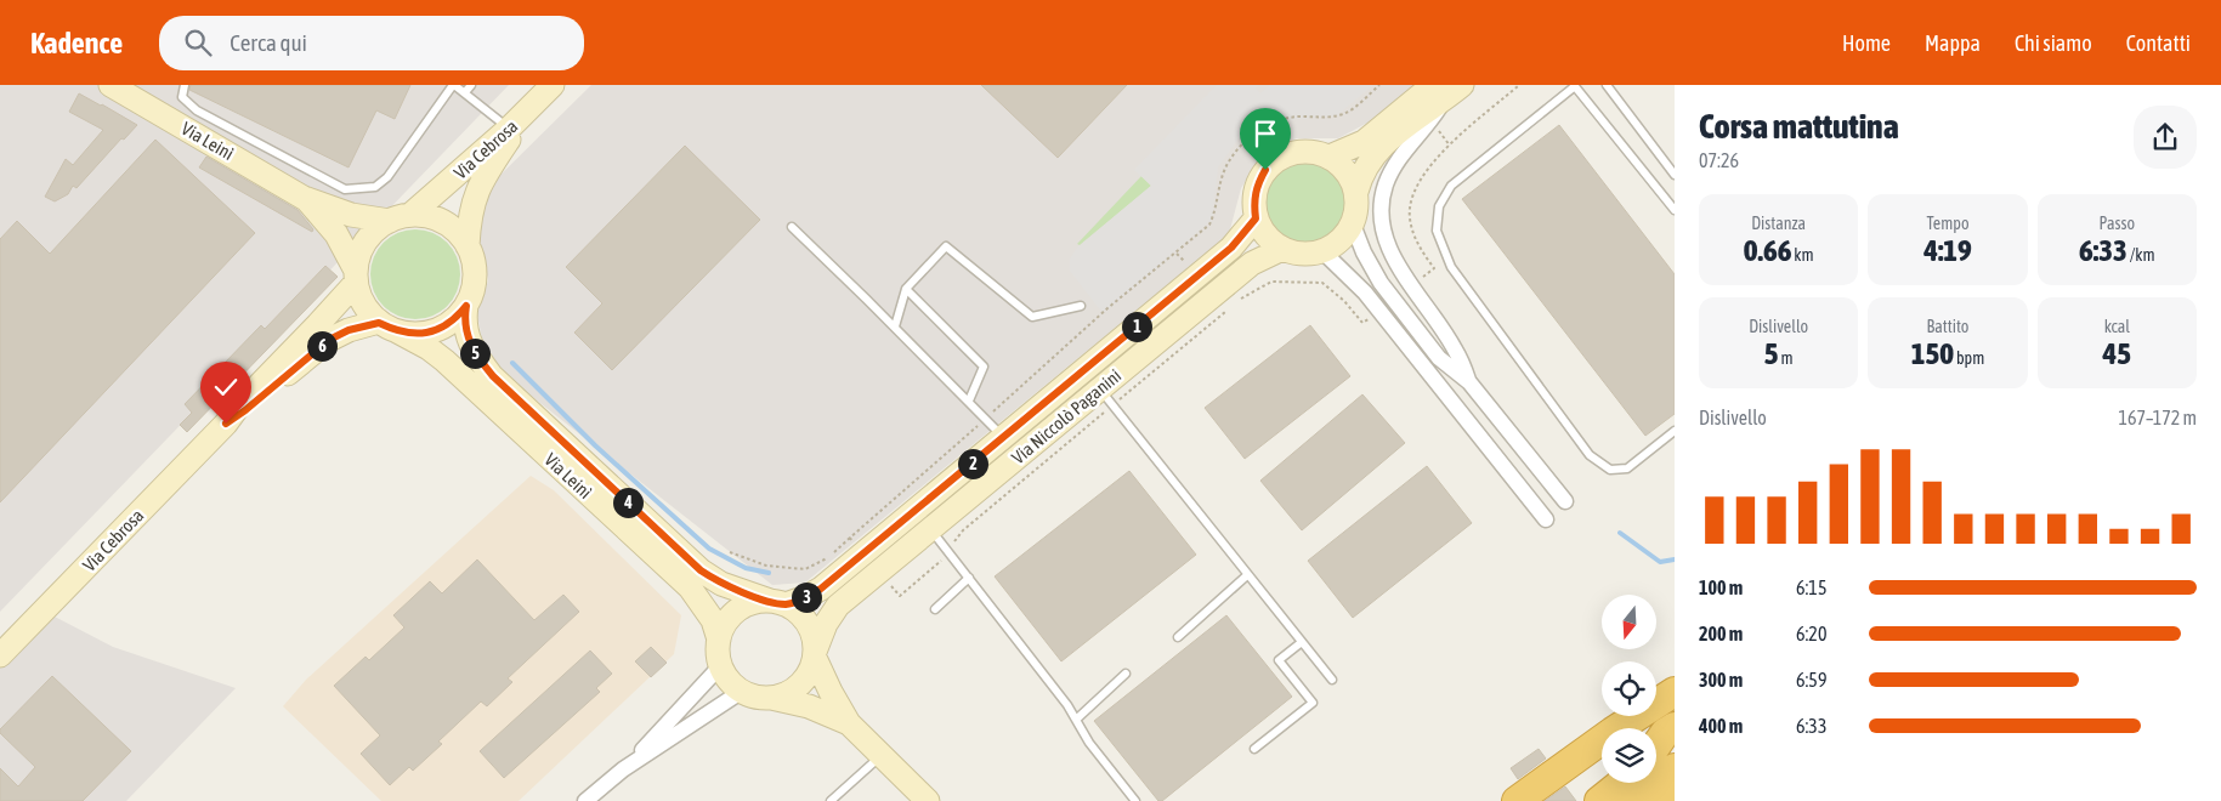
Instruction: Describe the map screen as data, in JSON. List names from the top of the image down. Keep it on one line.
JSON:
{"streets":{"street":["Via Leinì","Via Cebrosa","Via Niccolò Paganini"]},"crossings":[["Via Leinì","Via Cebrosa"],["Via Leinì","Via Niccolò Paganini"]],"north":"bottom","page":{"header":"Kadence","search":"Cerca qui","nav":["Home","Mappa","Chi siamo","Contatti"],"heading":["Corsa mattutina","07:26"],"stats":[["Distanza","0.66 km"],["Tempo","4:19"],["Passo","6:33 /km"],["Dislivello","5 m"],["Battito","150 bpm"],["kcal","45"]],"pins":["1","6","5","2","4","3"],"chart":["Dislivello","167–172 m"],"list":[{"name":"100 m","note":"6:15"},{"name":"200 m","note":"6:20"},{"name":"300 m","note":"6:59"},{"name":"400 m","note":"6:33"}]}}
